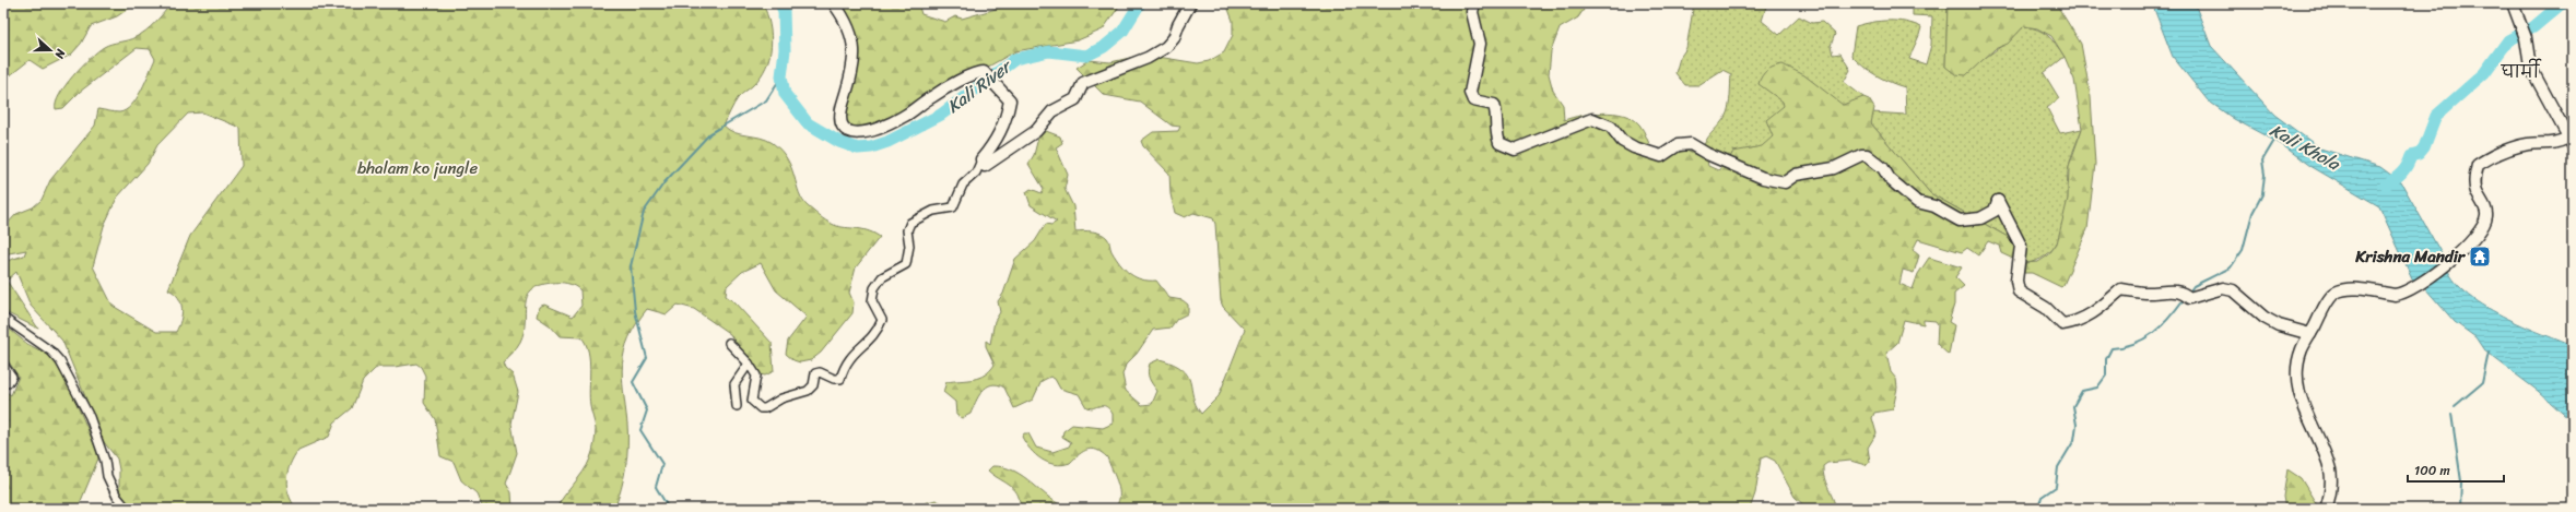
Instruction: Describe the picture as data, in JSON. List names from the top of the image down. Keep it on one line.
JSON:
{"districts":["घार्मी"],"water":["Kali River","Kali Khola"],"parks":["bhalam ko jungle"],"places":{"temple":["Krishna Mandir"]},"scale_bar":"100 m","north":"right"}
